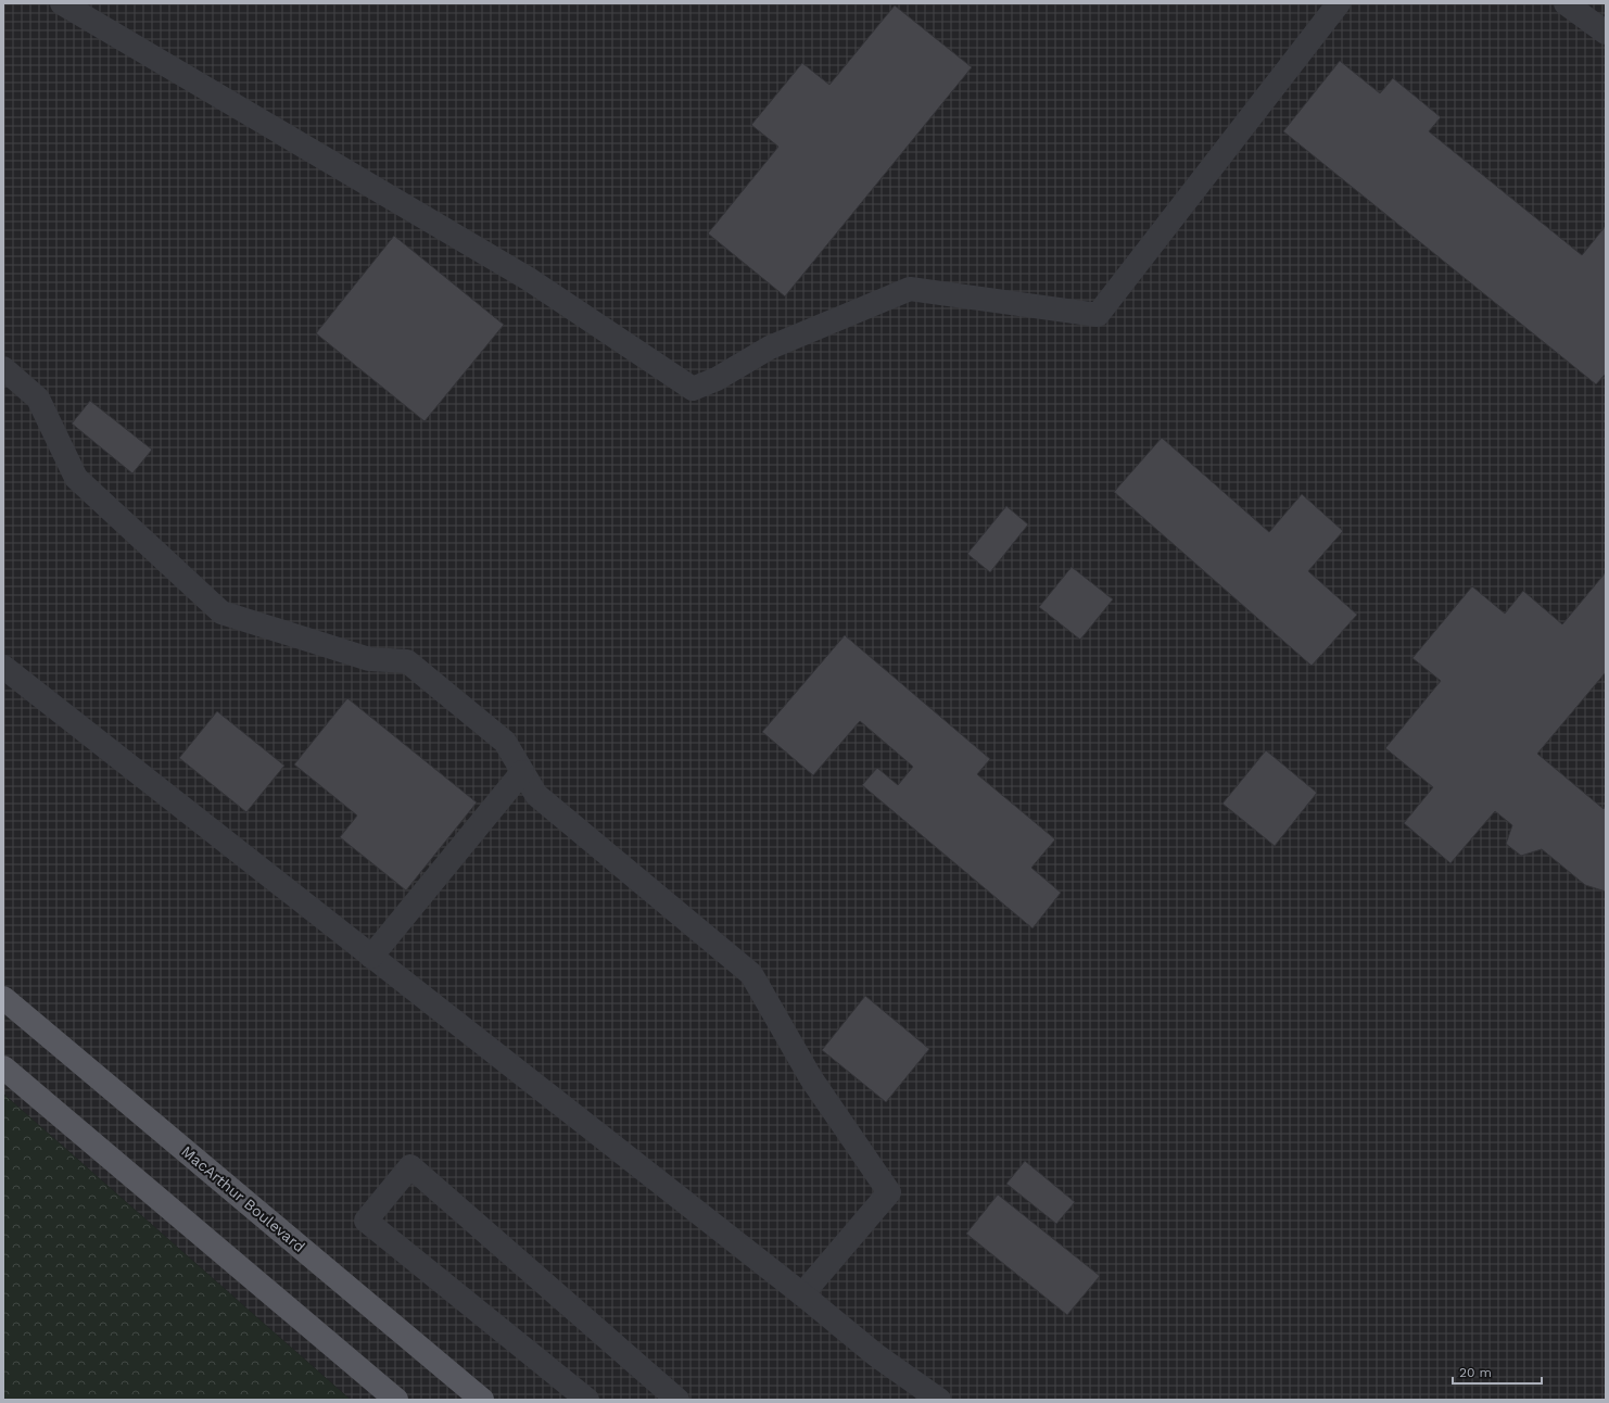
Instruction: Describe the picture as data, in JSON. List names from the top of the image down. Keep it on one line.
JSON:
{"streets":{"main road":["MacArthur Boulevard"]},"scale_bar":"20 m"}
